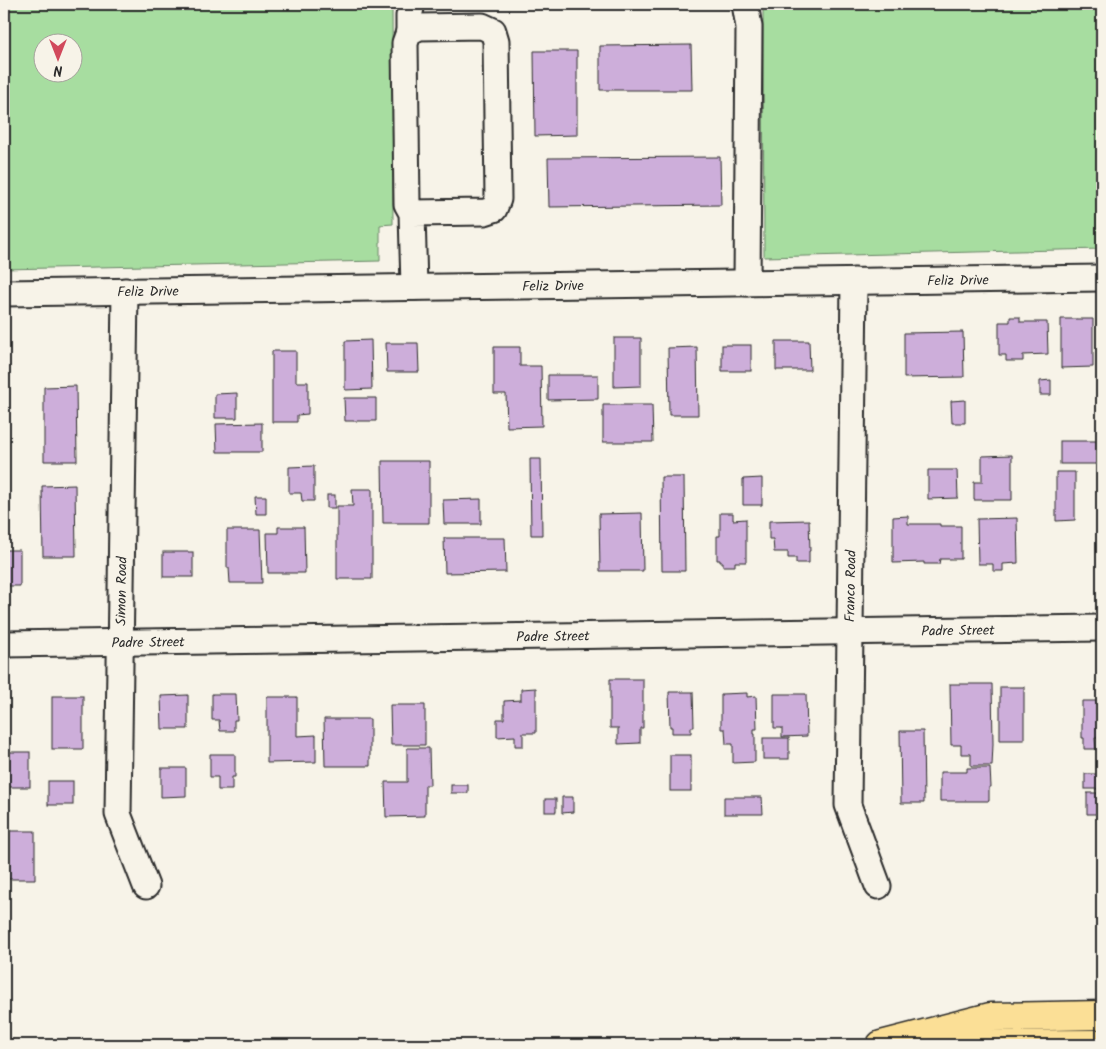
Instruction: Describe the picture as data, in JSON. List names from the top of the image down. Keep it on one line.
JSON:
{"streets":{"street":["Feliz Drive","Franco Road","Simon Road","Padre Street"]},"crossings":[["Feliz Drive","Franco Road"],["Feliz Drive","Simon Road"],["Franco Road","Padre Street"],["Simon Road","Padre Street"]],"north":"bottom"}
